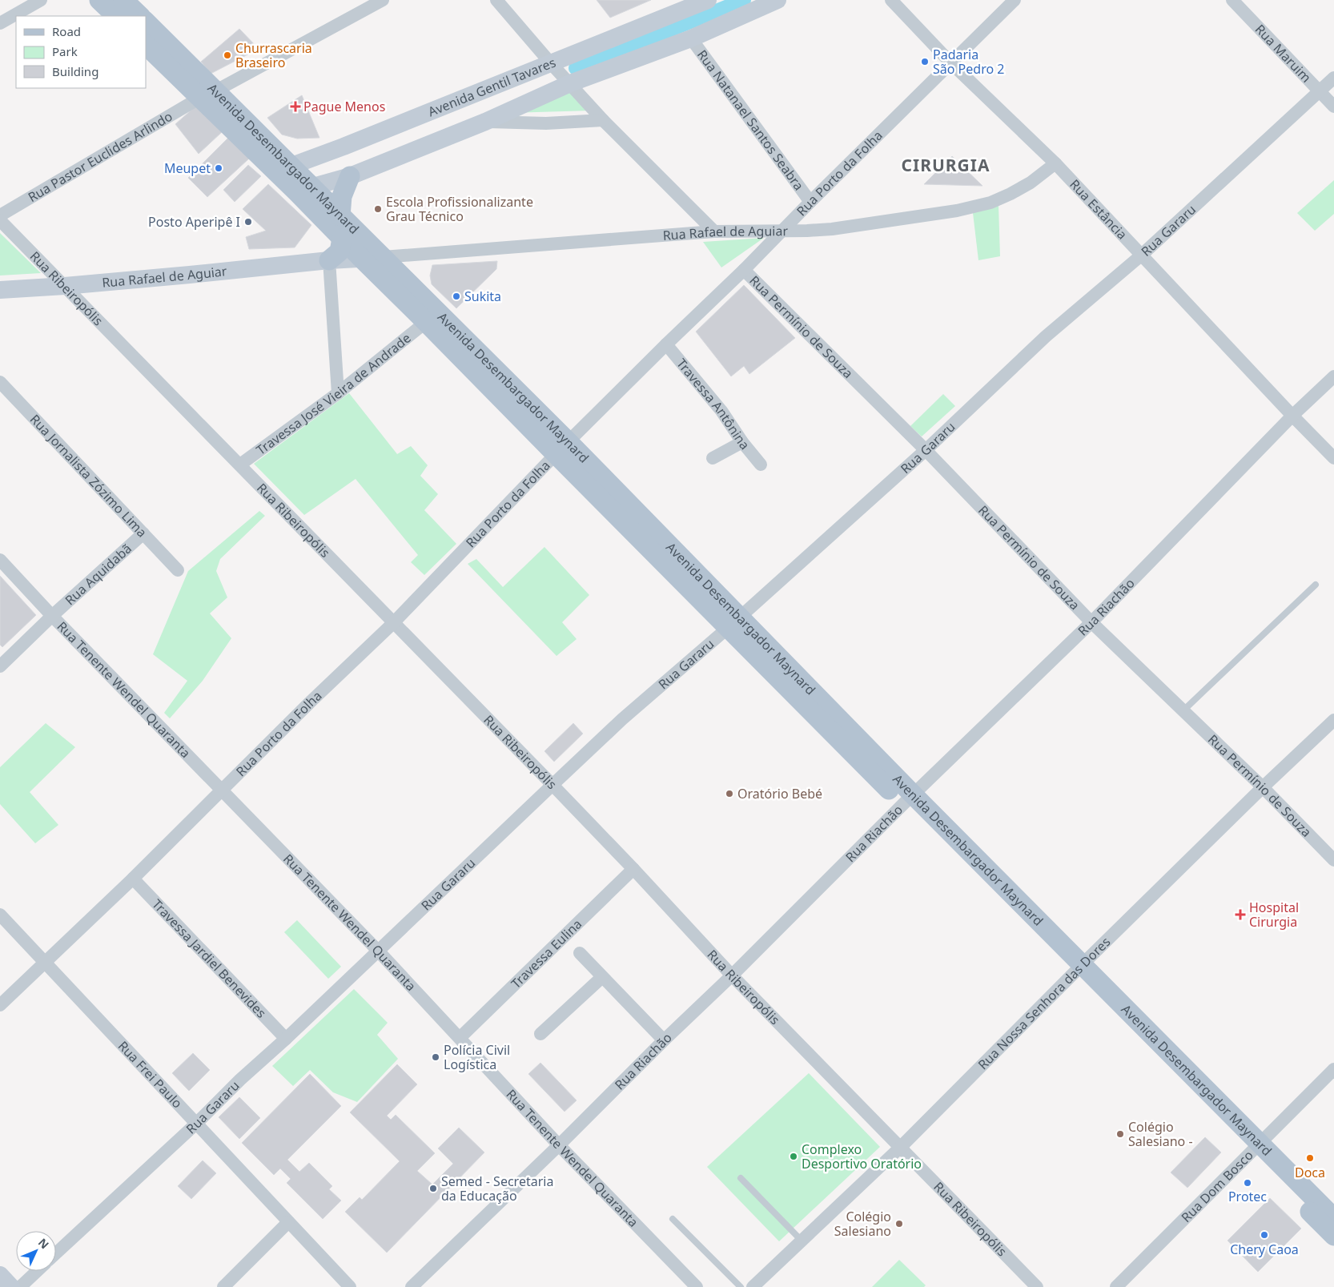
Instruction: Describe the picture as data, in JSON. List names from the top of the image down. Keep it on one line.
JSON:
{"streets":{"main road":["Avenida Gentil Tavares","Avenida Desembargador Maynard","Rua Rafael de Aguiar"],"street":["Rua Maruim","Rua Natanael Santos Seabra","Rua Pastor Euclides Arlindo","Rua Porto da Folha","Rua Estância","Rua Gararu","Rua Ribeiropólis","Rua Permínio de Souza","Travessa José Vieira de Andrade","Travessa Antônina","Rua Jornalista Zózimo Lima","Rua Aquidabã","Rua Riachão","Rua Tenente Wendel Quaranta","Travessa Eulina","Travessa Jardiel Benevides","Rua Nossa Senhora das Dores","Rua Frei Paulo","Rua Dom Bosco"]},"crossings":[["Rua Maruim","Rua Gararu"],["Avenida Gentil Tavares","Rua Natanael Santos Seabra"],["Avenida Gentil Tavares","Avenida Desembargador Maynard"],["Rua Natanael Santos Seabra","Rua Porto da Folha"],["Rua Pastor Euclides Arlindo","Avenida Desembargador Maynard"],["Avenida Desembargador Maynard","Rua Porto da Folha"],["Avenida Desembargador Maynard","Rua Gararu"],["Avenida Desembargador Maynard","Rua Rafael de Aguiar"],["Avenida Desembargador Maynard","Travessa José Vieira de Andrade"],["Avenida Desembargador Maynard","Rua Riachão"],["Avenida Desembargador Maynard","Rua Nossa Senhora das Dores"],["Avenida Desembargador Maynard","Rua Dom Bosco"],["Rua Porto da Folha","Rua Estância"],["Rua Porto da Folha","Rua Rafael de Aguiar"],["Rua Porto da Folha","Rua Ribeiropólis"],["Rua Porto da Folha","Rua Permínio de Souza"],["Rua Porto da Folha","Travessa Antônina"],["Rua Porto da Folha","Rua Tenente Wendel Quaranta"],["Rua Porto da Folha","Travessa Jardiel Benevides"],["Rua Porto da Folha","Rua Frei Paulo"],["Rua Estância","Rua Gararu"],["Rua Estância","Rua Rafael de Aguiar"],["Rua Estância","Rua Riachão"],["Rua Gararu","Rua Ribeiropólis"],["Rua Gararu","Rua Permínio de Souza"],["Rua Gararu","Rua Tenente Wendel Quaranta"],["Rua Gararu","Travessa Jardiel Benevides"],["Rua Gararu","Rua Frei Paulo"],["Rua Rafael de Aguiar","Rua Ribeiropólis"],["Rua Ribeiropólis","Travessa José Vieira de Andrade"],["Rua Ribeiropólis","Rua Riachão"],["Rua Ribeiropólis","Travessa Eulina"],["Rua Ribeiropólis","Rua Nossa Senhora das Dores"],["Rua Permínio de Souza","Rua Riachão"],["Rua Permínio de Souza","Rua Nossa Senhora das Dores"],["Rua Jornalista Zózimo Lima","Rua Aquidabã"],["Rua Aquidabã","Rua Tenente Wendel Quaranta"],["Rua Riachão","Rua Tenente Wendel Quaranta"],["Rua Tenente Wendel Quaranta","Travessa Eulina"]],"districts":["CIRURGIA"],"places":{"other":["Churrascaria Braseiro","Padaria São Pedro 2","Meupet","Escola Profissionalizante Grau Técnico","Posto Aperipê I","Sukita","Oratório Bebé","Polícia Civil Logística","Colégio Salesiano -","Complexo Desportivo Oratório","Doca","Protec","Semed - Secretaria da Educação","Colégio Salesiano","Chery Caoa"],"health":["Pague Menos","Hospital Cirurgia"]},"legend":["Road","Park","Building"],"north":"top right"}
